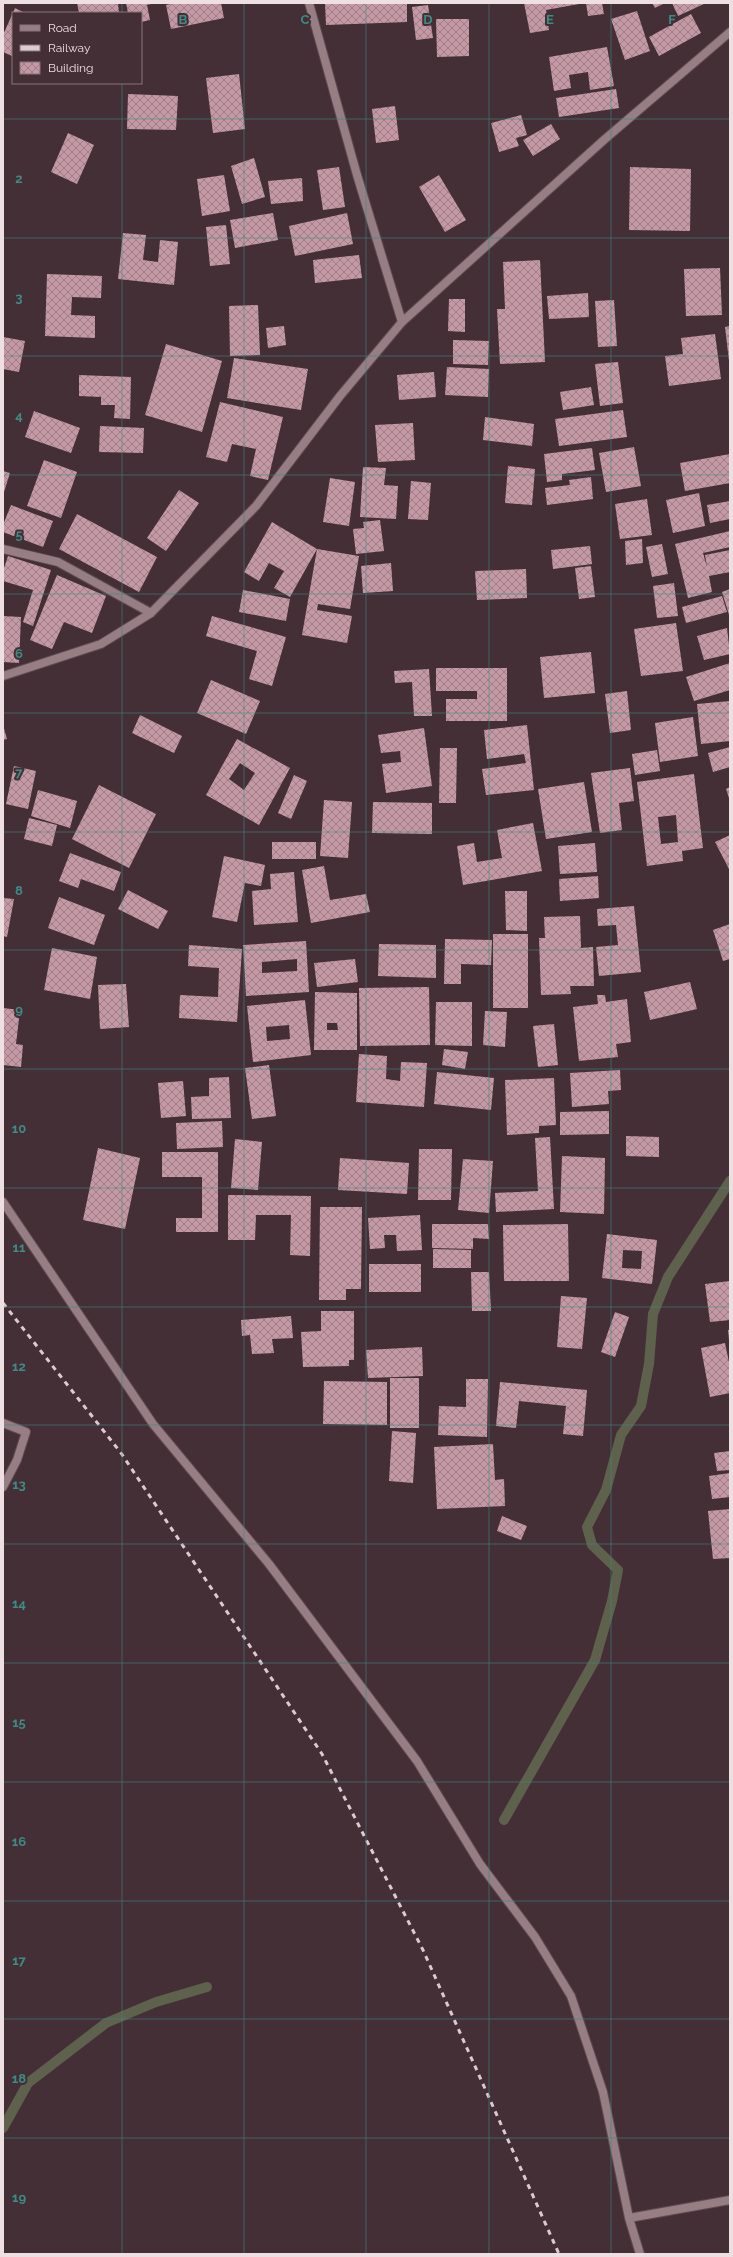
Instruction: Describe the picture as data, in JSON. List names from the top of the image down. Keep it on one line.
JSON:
{"legend":["Road","Railway","Building"],"grid":{"columns":["B","C","D","E","F"],"rows":["2","3","4","5","6","7","8","9","10","11","12","13","14","15","16","17","18","19"]}}
